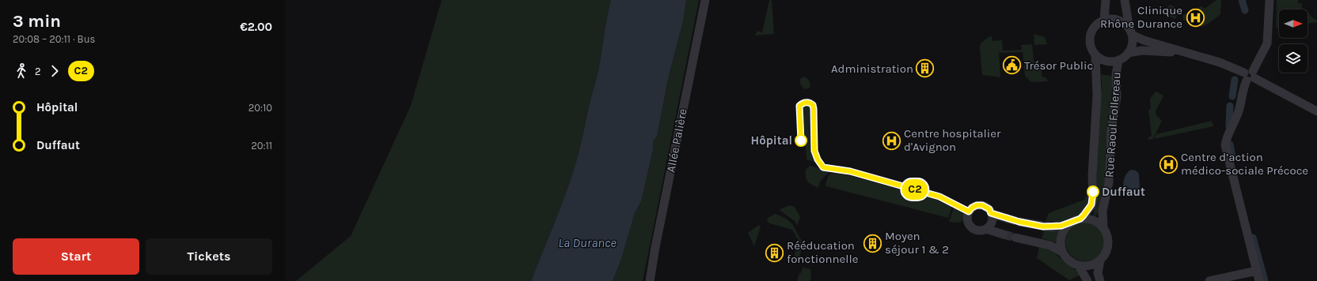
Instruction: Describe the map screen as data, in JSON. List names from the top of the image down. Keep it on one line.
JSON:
{"streets":{"street":["Rue Raoul Follereau","Allée Palière"]},"water":["La Durance"],"places":{"hospital":["Clinique Rhône Durance","Centre hospitalier d'Avignon","Centre d’action médico-sociale Précoce"],"public building":["Trésor Public"],"building":["Administration","Moyen séjour 1 & 2","Rééducation fonctionnelle"],"other":["Hôpital","Duffaut"]},"lines":["bus line C2"],"north":"right","page":{"heading":["3 min","20:08 – 20:11 · Bus","€2.00"],"on_map":"C2","legs":["2","C2"],"list":[{"name":"Hôpital","value":"20:10"},{"name":"Duffaut","value":"20:11"}],"buttons":["Start","Tickets"]}}
